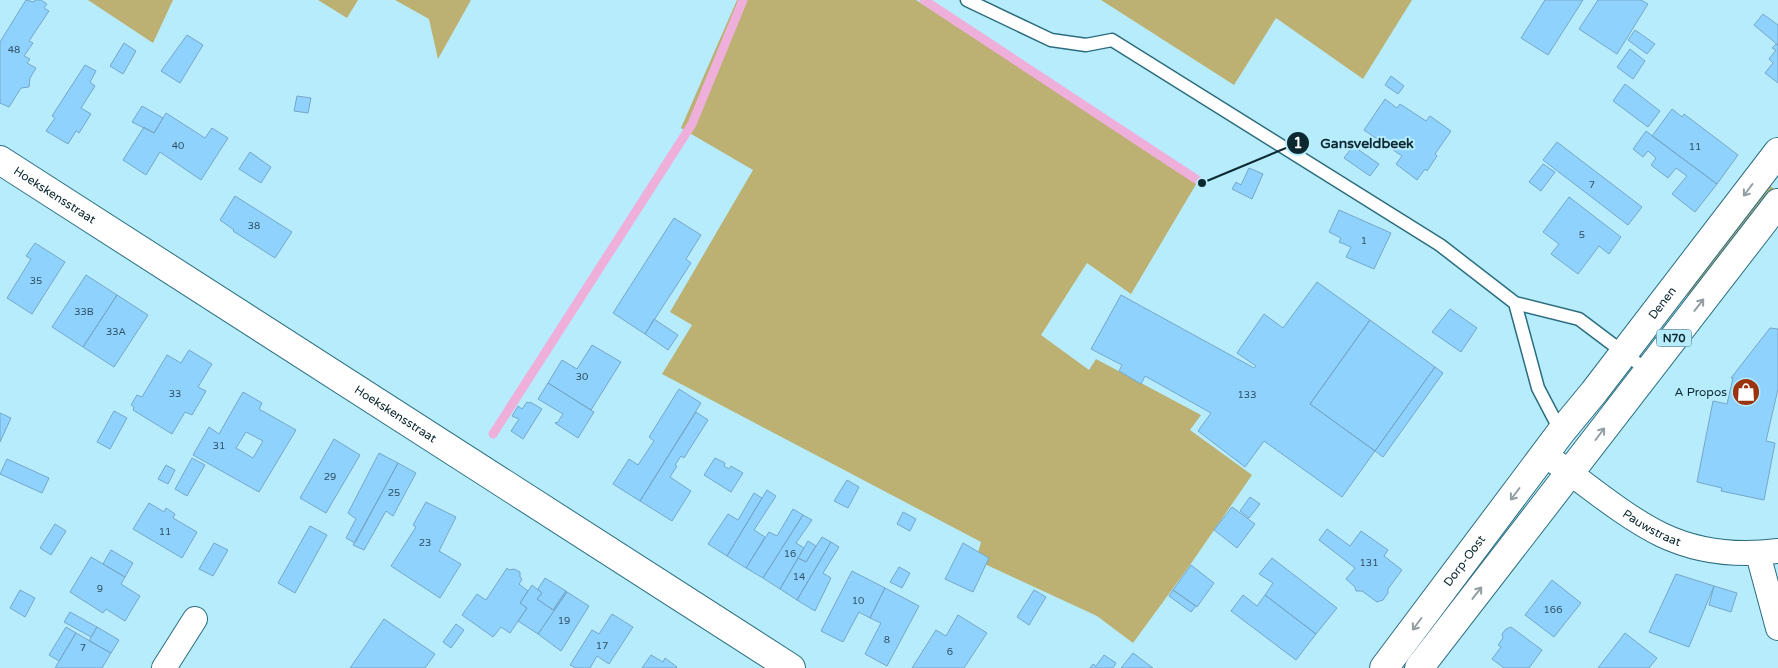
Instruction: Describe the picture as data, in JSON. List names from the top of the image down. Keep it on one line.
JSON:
{"streets":{"main road":["Hoekskensstraat","Denen","N70","Dorp-Oost"],"street":["Pauwstraat"]},"crossings":[["Denen","Pauwstraat"],["Denen","Dorp-Oost"],["N70","Pauwstraat"],["Pauwstraat","Dorp-Oost"]],"places":{"other":["Gansveldbeek"],"shop":["A Propos"]},"house_numbers":["48","40","11","7","38","5","1","35","33B","33A","30","33","133","31","29","25","11","23","16","131","14","9","10","166","19","8","17","7","6"]}
